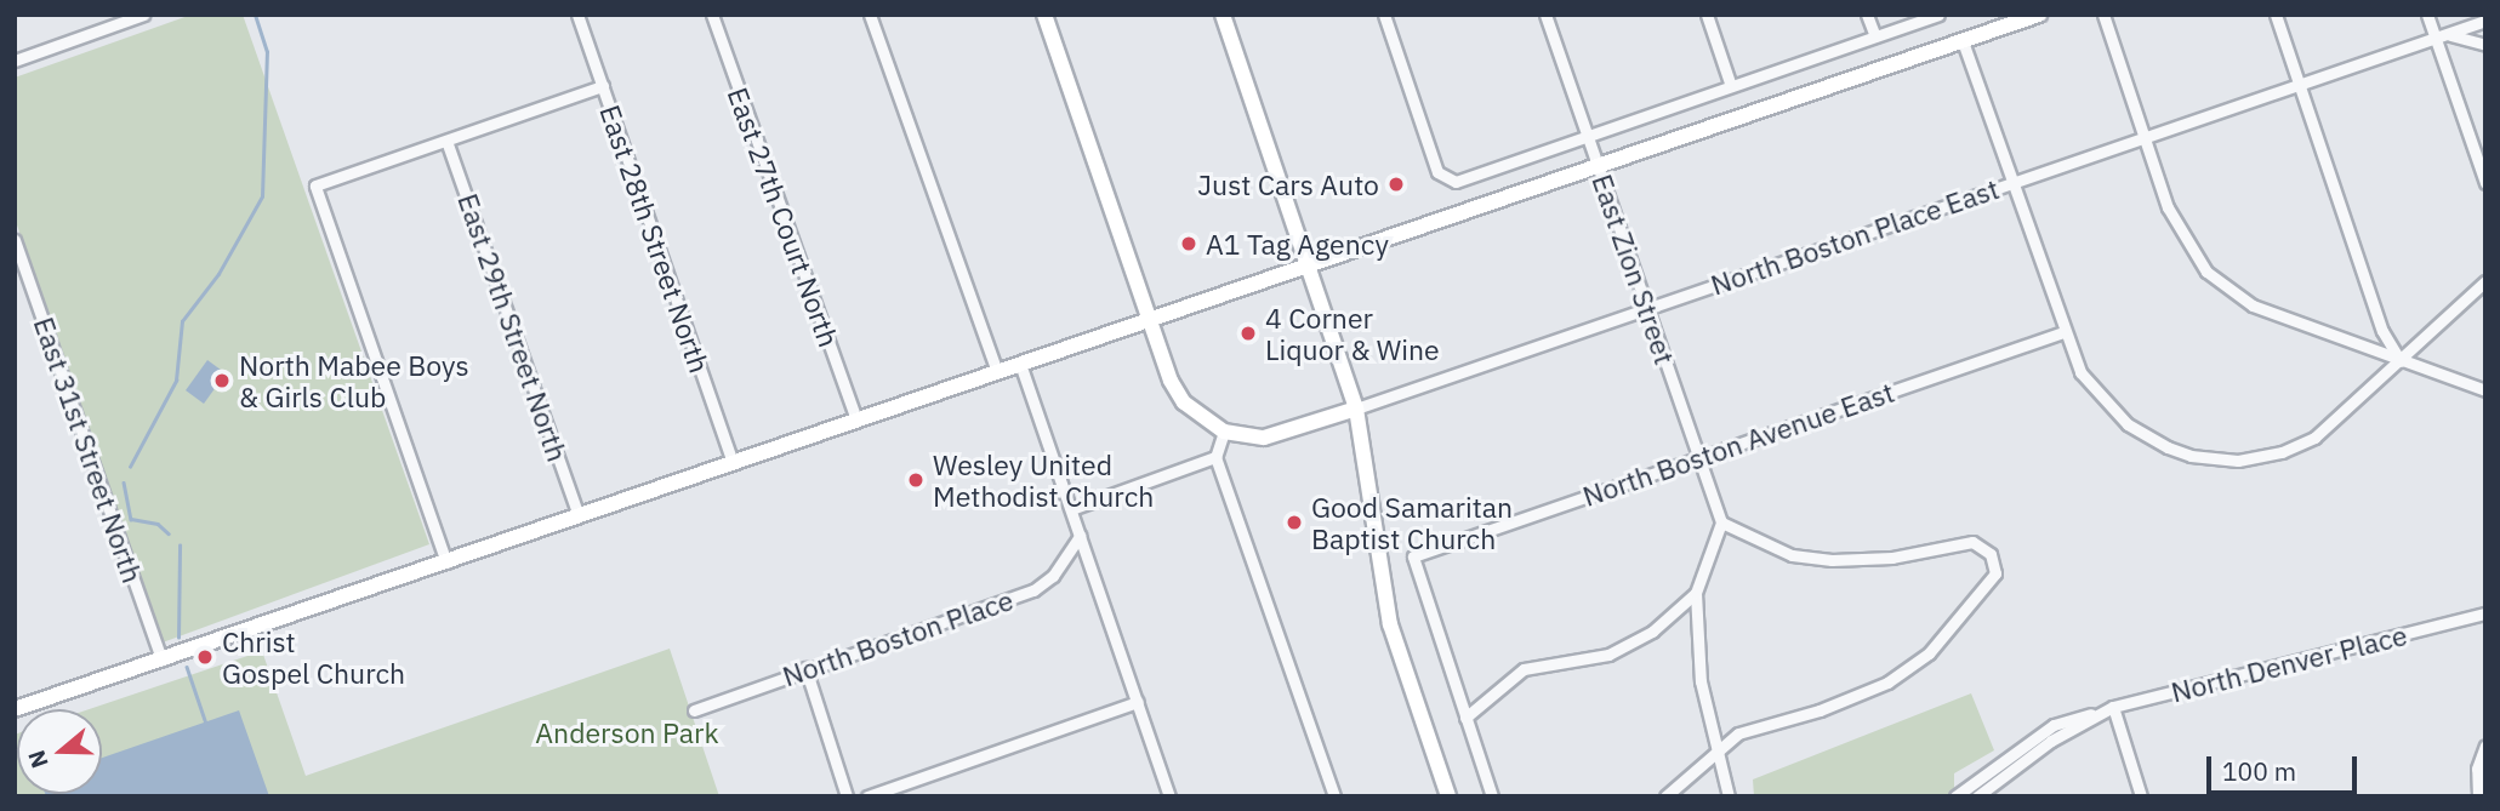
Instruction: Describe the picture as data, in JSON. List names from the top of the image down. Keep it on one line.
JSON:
{"streets":{"main road":["North Boston Place East"],"street":["East 27th Court North","East 28th Street North","East Zion Street","East 29th Street North","North Boston Avenue East","East 31st Street North","North Boston Place","North Denver Place"]},"crossings":[["North Boston Place East","East Zion Street"],["East Zion Street","North Boston Avenue East"]],"parks":["Anderson Park"],"places":["Just Cars Auto","A1 Tag Agency","4 Corner Liquor & Wine","North Mabee Boys & Girls Club","Wesley United Methodist Church","Good Samaritan Baptist Church","Christ Gospel Church"],"scale_bar":"100 m","north":"left"}
